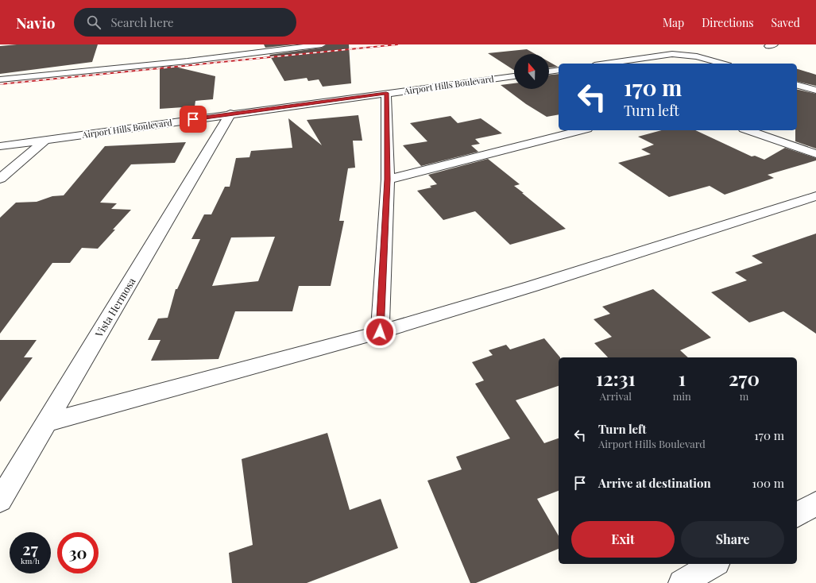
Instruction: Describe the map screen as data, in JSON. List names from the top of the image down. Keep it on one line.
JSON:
{"streets":{"street":["Airport Hills Boulevard","Vista Hermosa"]},"crossings":[["Airport Hills Boulevard","Vista Hermosa"]],"north":"top","page":{"header":"Navio","search":"Search here","nav":["Map","Directions","Saved"],"turn":["170 m","Turn left"],"eta":["12:31","Arrival","1","min","270","m"],"list":[{"name":"Turn left","note":"Airport Hills Boulevard","value":"170 m"},{"name":"Arrive at destination","value":"100 m"}],"buttons":["Exit","Share"],"speed":"27 km/h","limit":"30"}}
